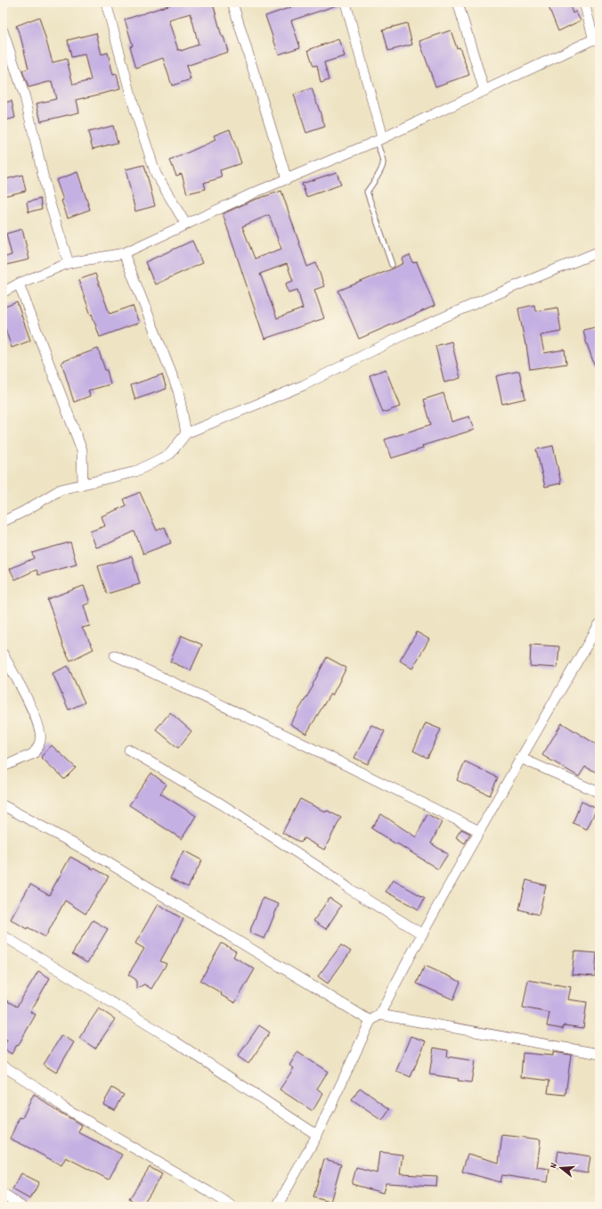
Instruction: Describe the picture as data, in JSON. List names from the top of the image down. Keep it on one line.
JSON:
{"north":"left"}
